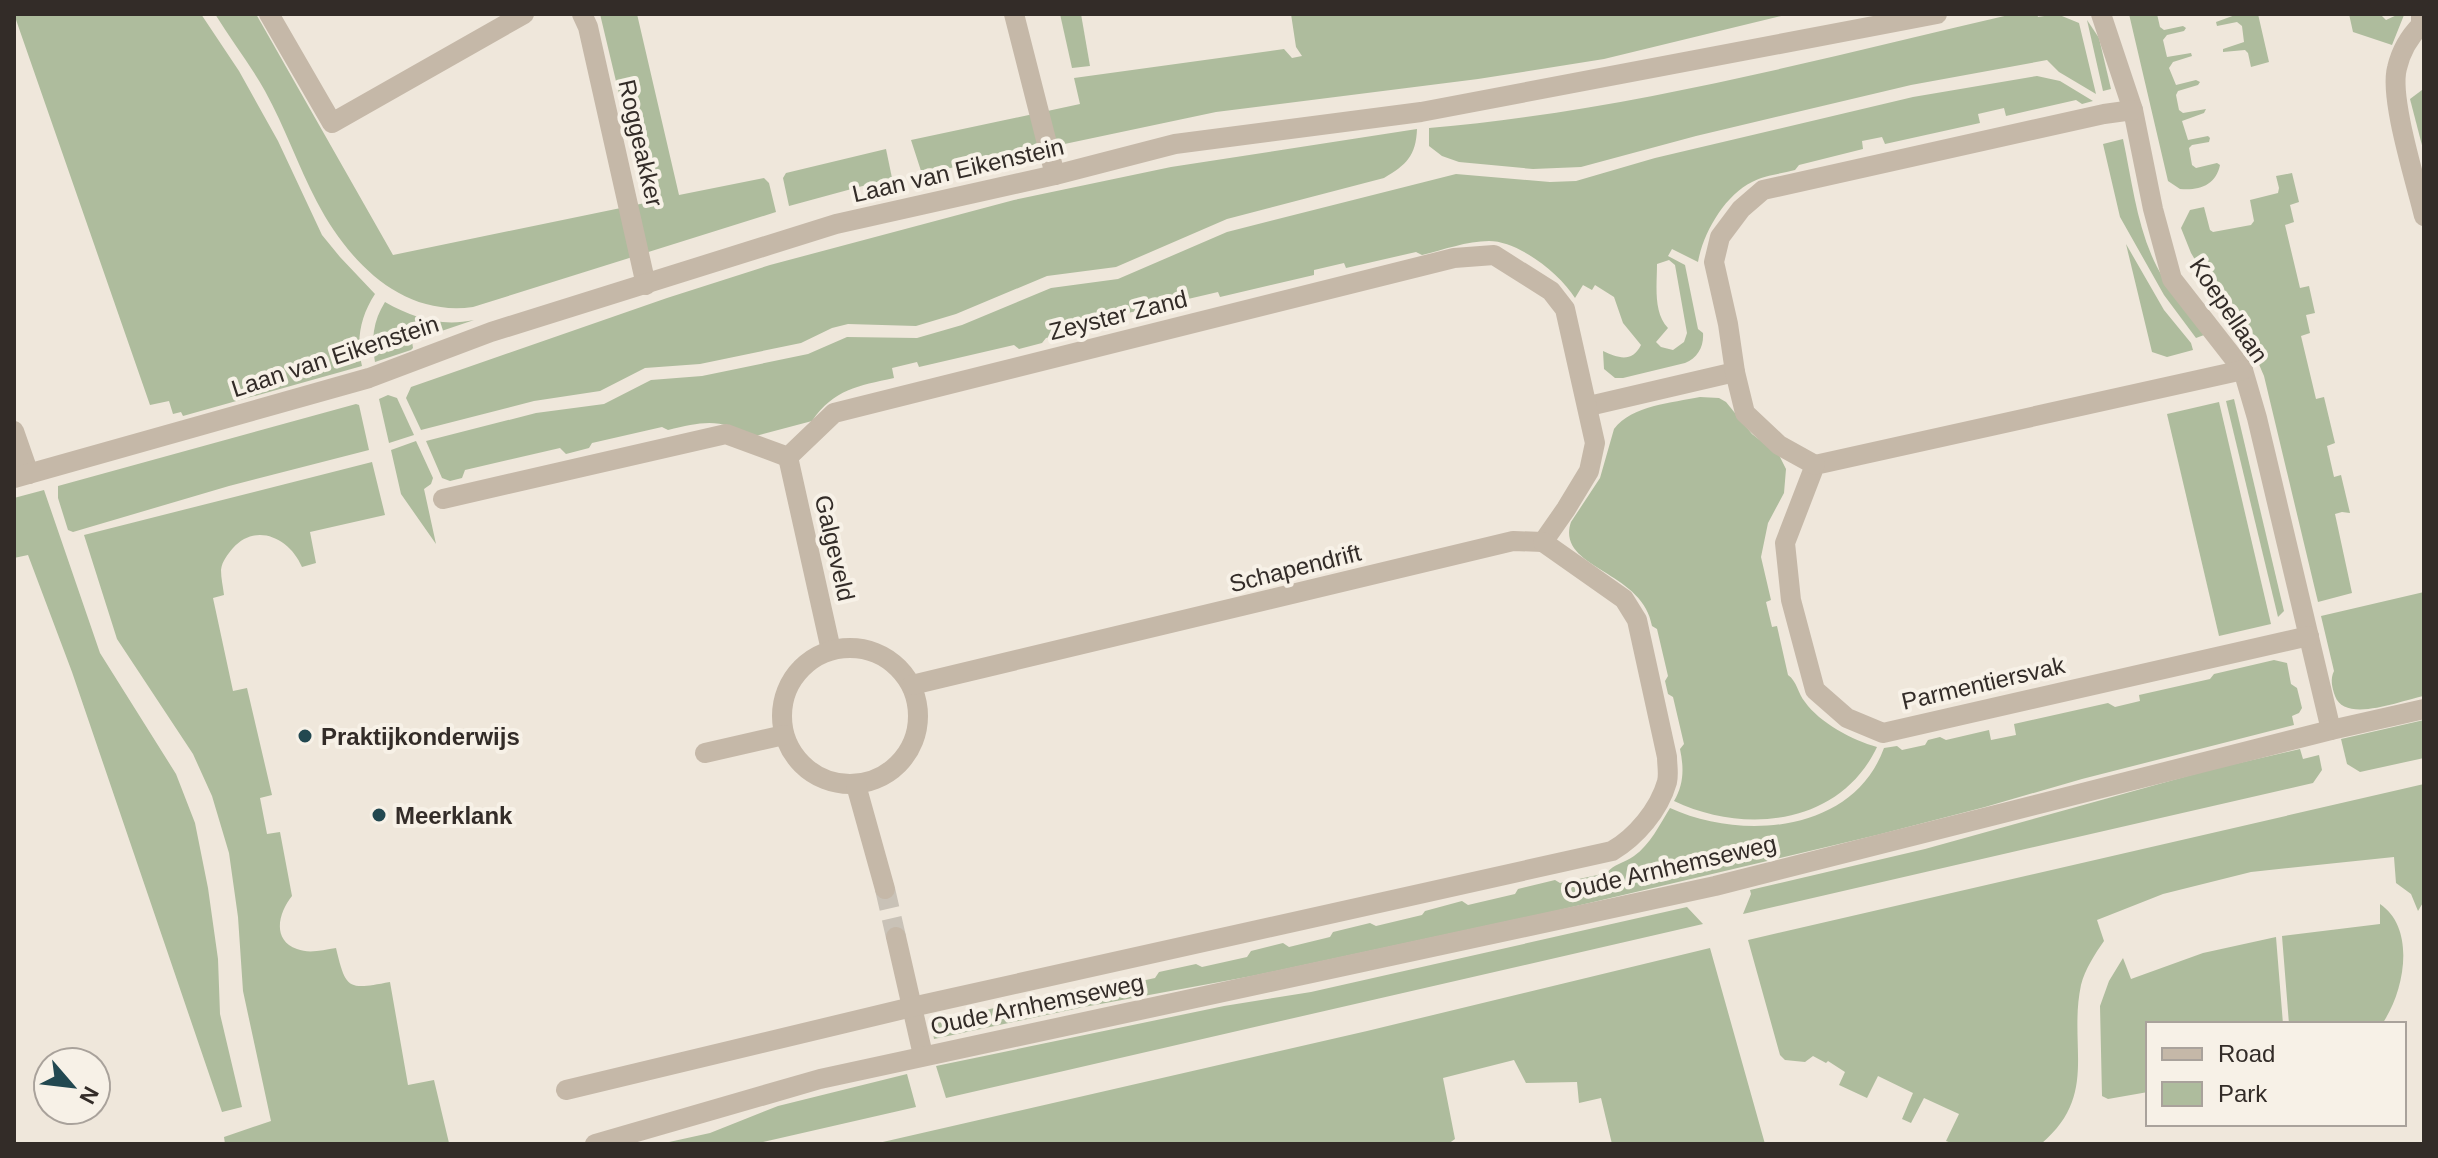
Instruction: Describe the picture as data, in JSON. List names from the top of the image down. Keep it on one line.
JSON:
{"streets":{"street":["Roggeakker","Laan van Eikenstein","Koepellaan","Zeyster Zand","Galgeveld","Schapendrift","Parmentiersvak","Oude Arnhemseweg"]},"crossings":[["Roggeakker","Laan van Eikenstein"],["Koepellaan","Parmentiersvak"],["Koepellaan","Oude Arnhemseweg"],["Zeyster Zand","Galgeveld"],["Galgeveld","Schapendrift"],["Schapendrift","Oude Arnhemseweg"]],"places":["Praktijkonderwijs","Meerklank"],"legend":["Road","Park"],"north":"bottom right"}
